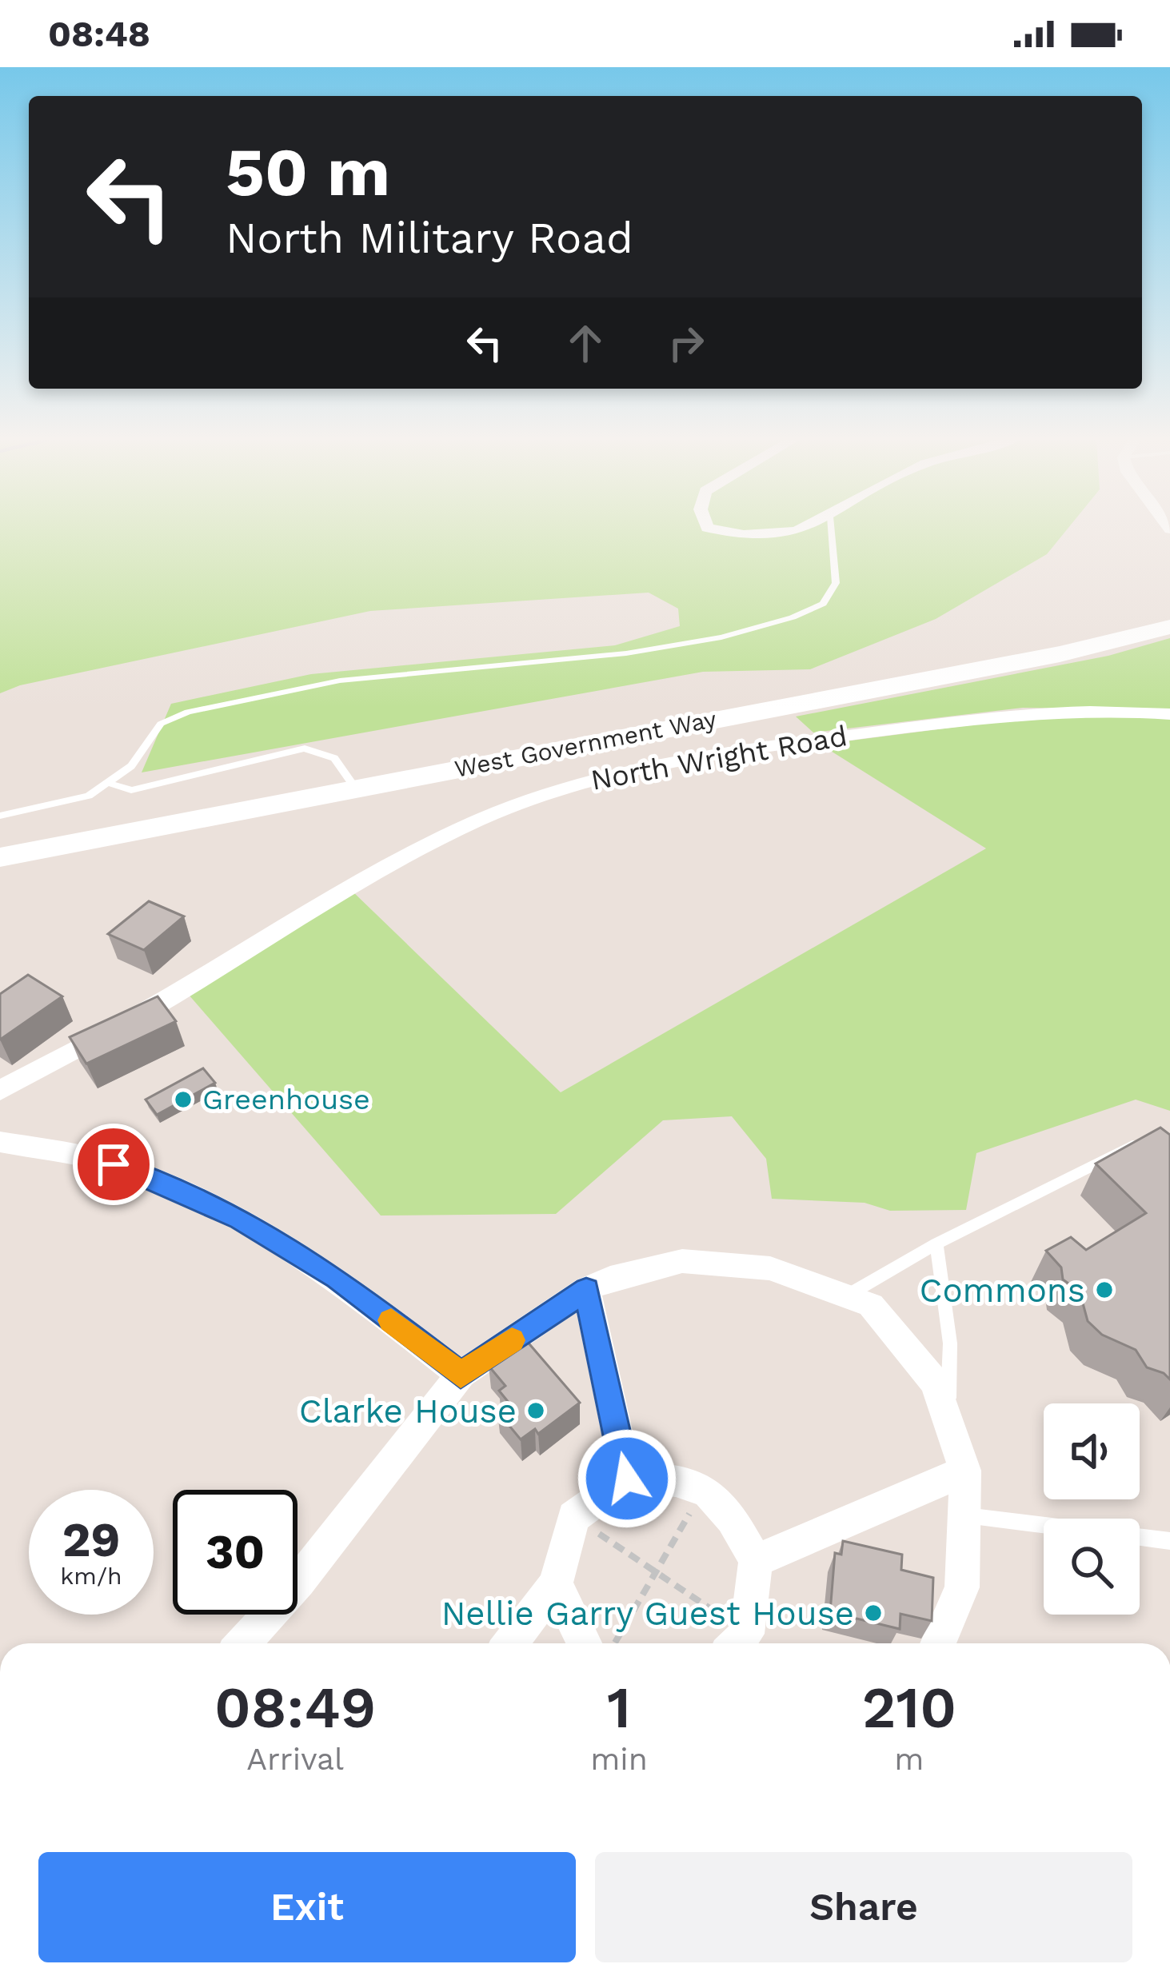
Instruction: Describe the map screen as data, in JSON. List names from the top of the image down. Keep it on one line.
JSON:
{"streets":{"main road":["West Government Way"],"street":["North Wright Road"]},"places":["Greenhouse","Commons","Clarke House","Nellie Garry Guest House"],"page":{"status":"08:48","turn":["50 m","North Military Road"],"speed":"29 km/h","limit":"30","eta":["08:49","Arrival","1","min","210","m"],"buttons":["Exit","Share"]}}
